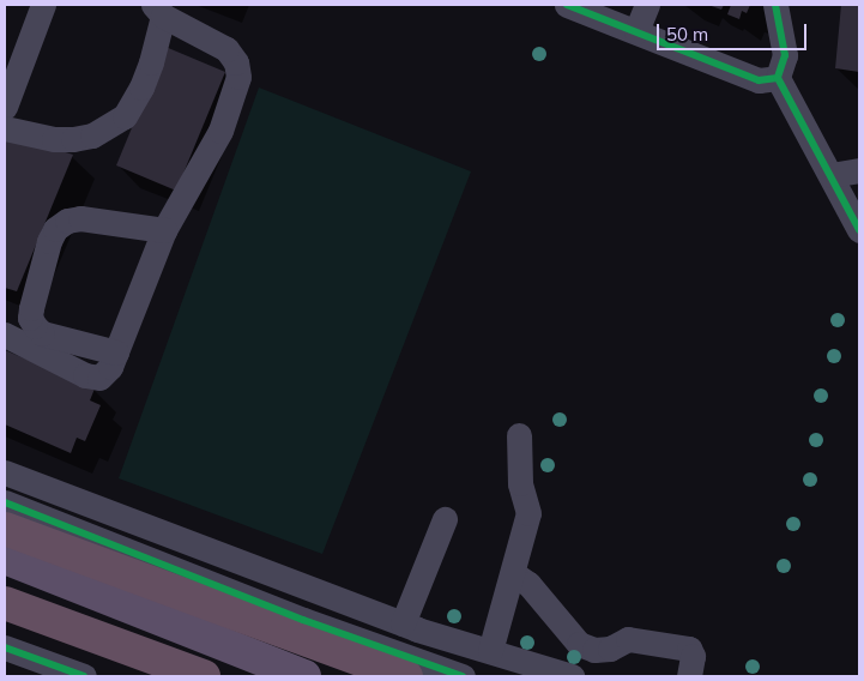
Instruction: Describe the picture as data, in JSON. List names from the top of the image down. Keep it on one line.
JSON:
{"scale_bar":"50 m"}
